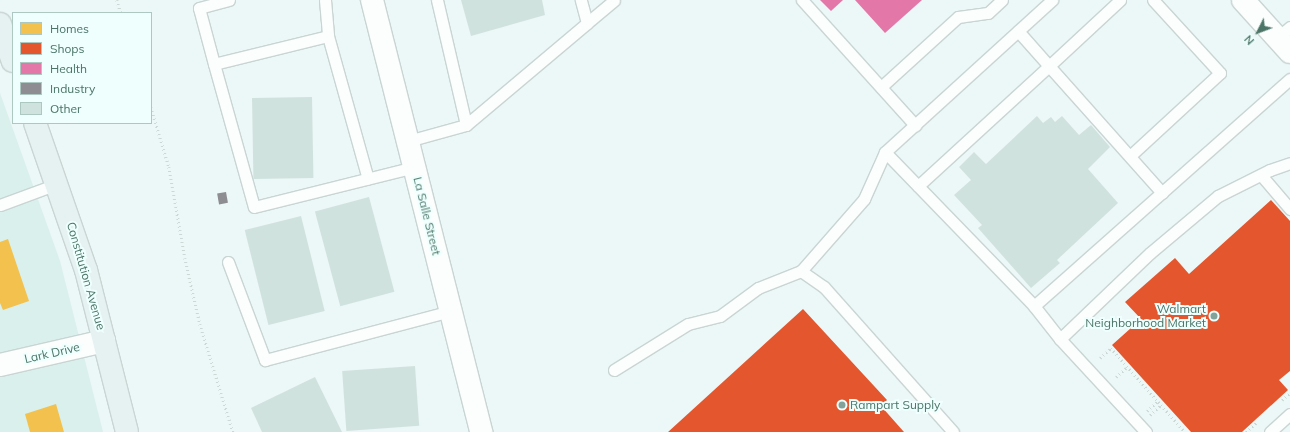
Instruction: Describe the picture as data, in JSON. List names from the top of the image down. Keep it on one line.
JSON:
{"streets":{"main road":["Constitution Avenue"],"street":["La Salle Street","Lark Drive"]},"crossings":[["Constitution Avenue","Lark Drive"]],"places":["Walmart Neighborhood Market","Rampart Supply"],"legend":["Homes","Shops","Health","Industry","Other"],"north":"bottom left"}
